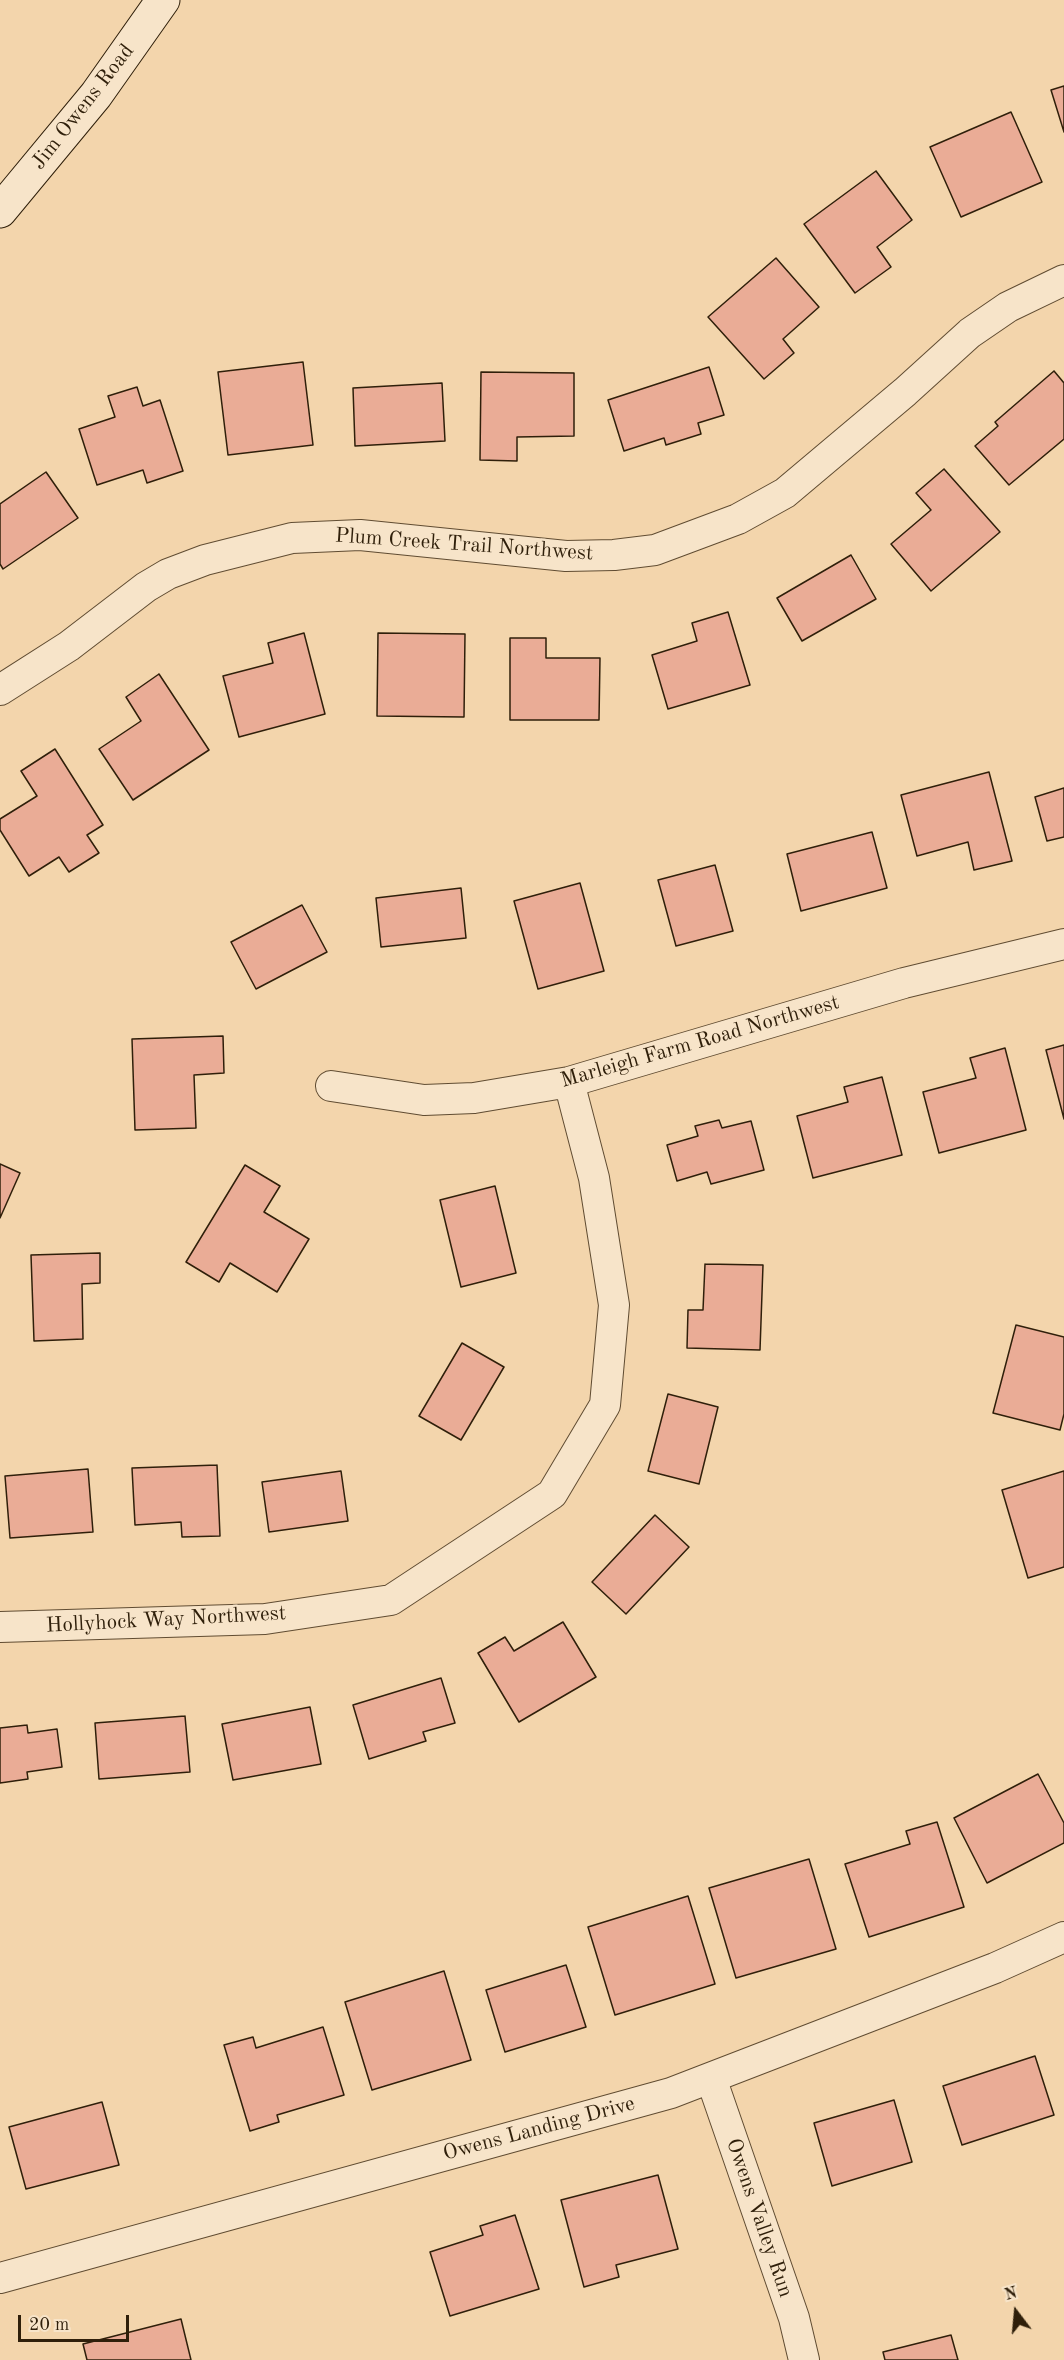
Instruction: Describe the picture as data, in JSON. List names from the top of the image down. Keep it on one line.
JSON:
{"streets":{"street":["Jim Owens Road","Plum Creek Trail Northwest","Marleigh Farm Road Northwest","Hollyhock Way Northwest","Owens Landing Drive","Owens Valley Run"]},"crossings":[["Marleigh Farm Road Northwest","Hollyhock Way Northwest"],["Owens Landing Drive","Owens Valley Run"]],"scale_bar":"20 m","north":"top"}
